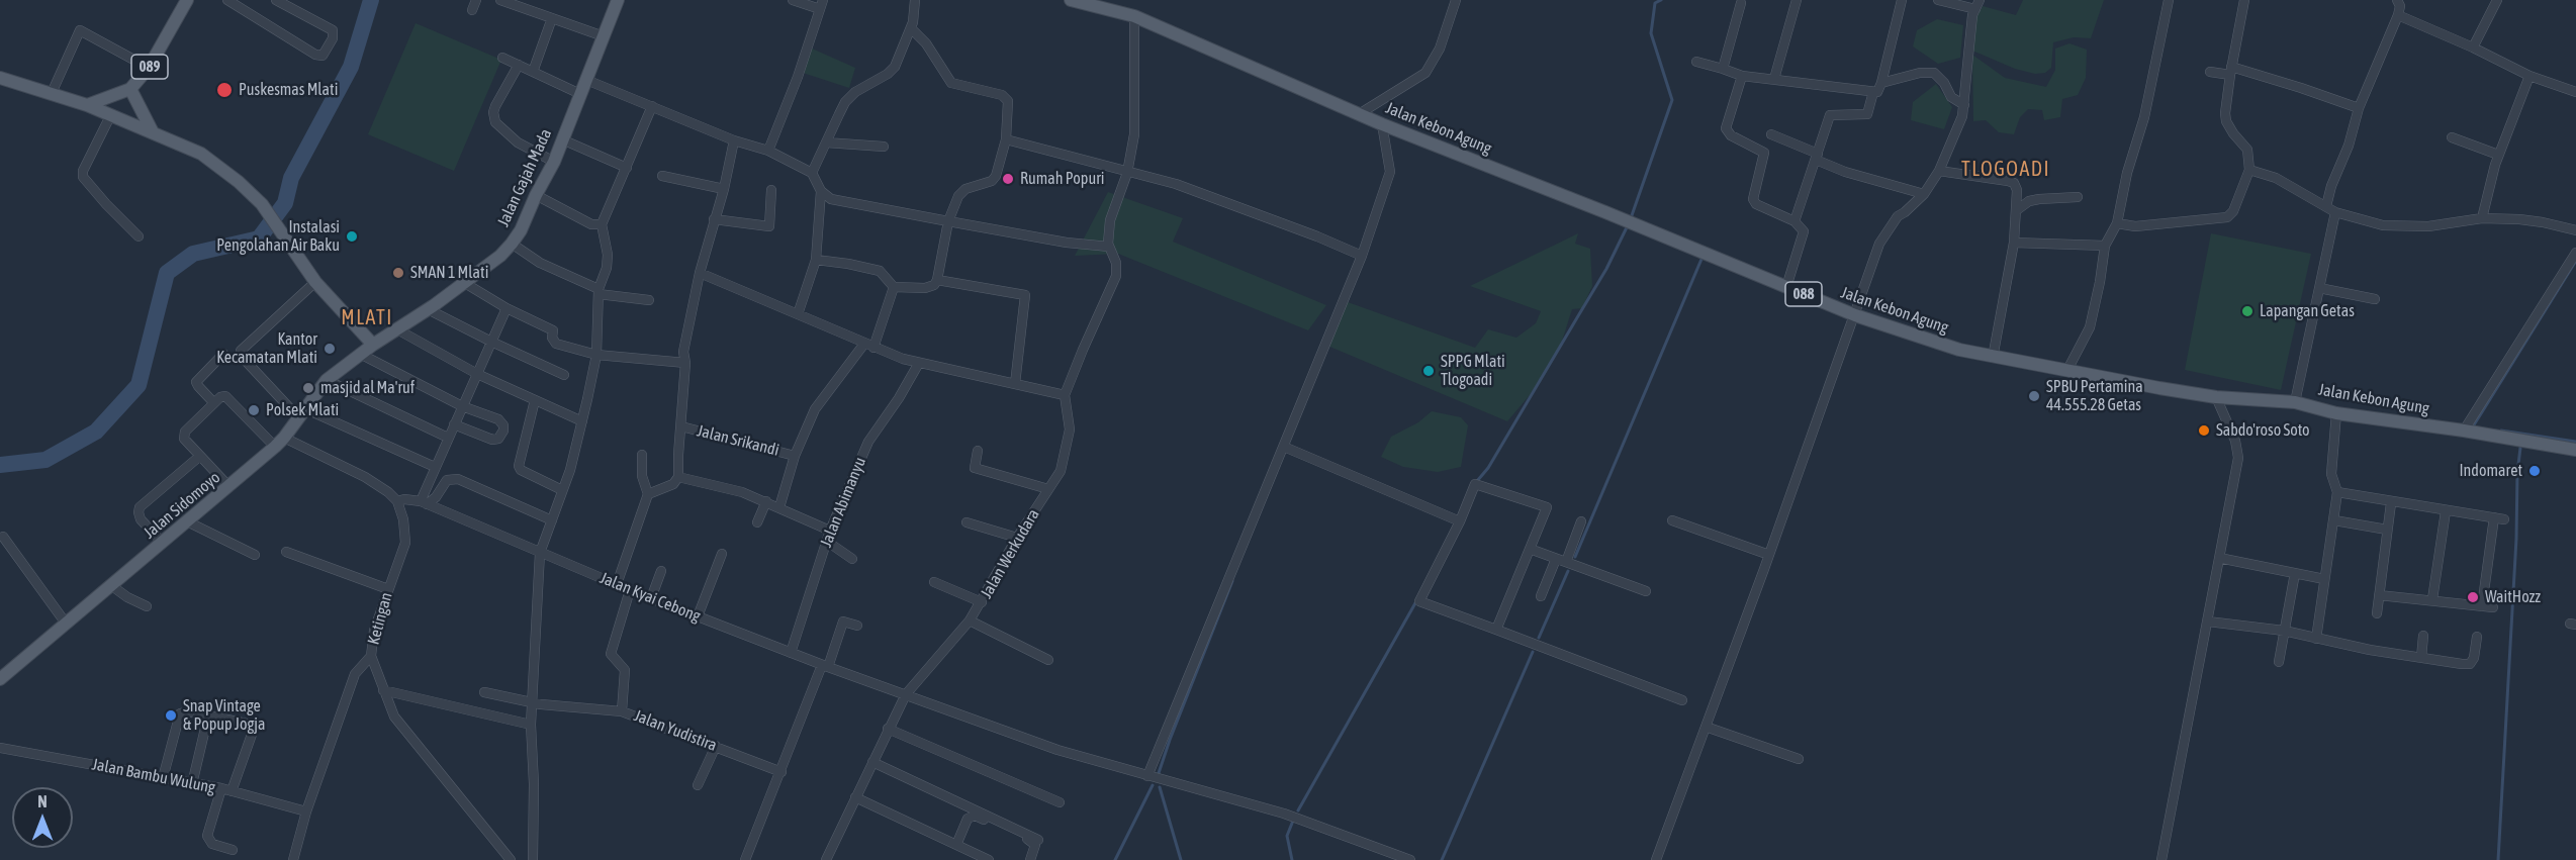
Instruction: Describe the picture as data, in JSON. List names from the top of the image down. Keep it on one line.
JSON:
{"streets":{"main road":["089","Jalan Kebon Agung","Jalan Gajah Mada","088","Jalan Sidomoyo"],"street":["Jalan Srikandi","Jalan Abimanyu","Jalan Werkudara","Jalan Kyai Cebong","Ketingan","Jalan Yudistira","Jalan Bambu Wulung"]},"crossings":[["Jalan Gajah Mada","Jalan Sidomoyo"],["Jalan Abimanyu","Jalan Kyai Cebong"],["Jalan Werkudara","Jalan Kyai Cebong"],["Jalan Kyai Cebong","Ketingan"],["Jalan Kyai Cebong","Jalan Yudistira"]],"districts":["TLOGOADI","MLATI"],"places":["Puskesmas Mlati","Rumah Popuri","Instalasi Pengolahan Air Baku","SMAN 1 Mlati","Lapangan Getas","Kantor Kecamatan Mlati","SPPG Mlati Tlogoadi","masjid al Ma'ruf","SPBU Pertamina 44.555.28 Getas","Polsek Mlati","Sabdo'roso Soto","Indomaret","WaitHozz","Snap Vintage & Popup Jogja"],"north":"top"}
